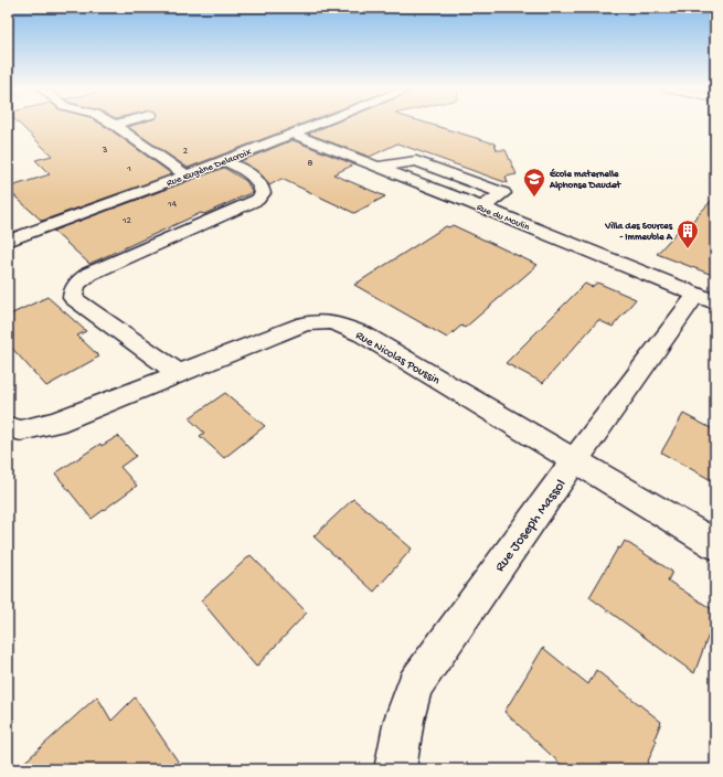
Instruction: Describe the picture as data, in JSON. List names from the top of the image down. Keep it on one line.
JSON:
{"streets":{"street":["Rue Eugène Delacroix","Rue du Moulin","Rue Nicolas Poussin","Rue Joseph Massol"]},"crossings":[["Rue Eugène Delacroix","Rue du Moulin"],["Rue du Moulin","Rue Joseph Massol"],["Rue Nicolas Poussin","Rue Joseph Massol"]],"places":{"school or university":["École maternelle Alphonse Daudet"],"building":["Villa des Sources - Immeuble A"]},"house_numbers":["3","2","8","1","14","12"]}
